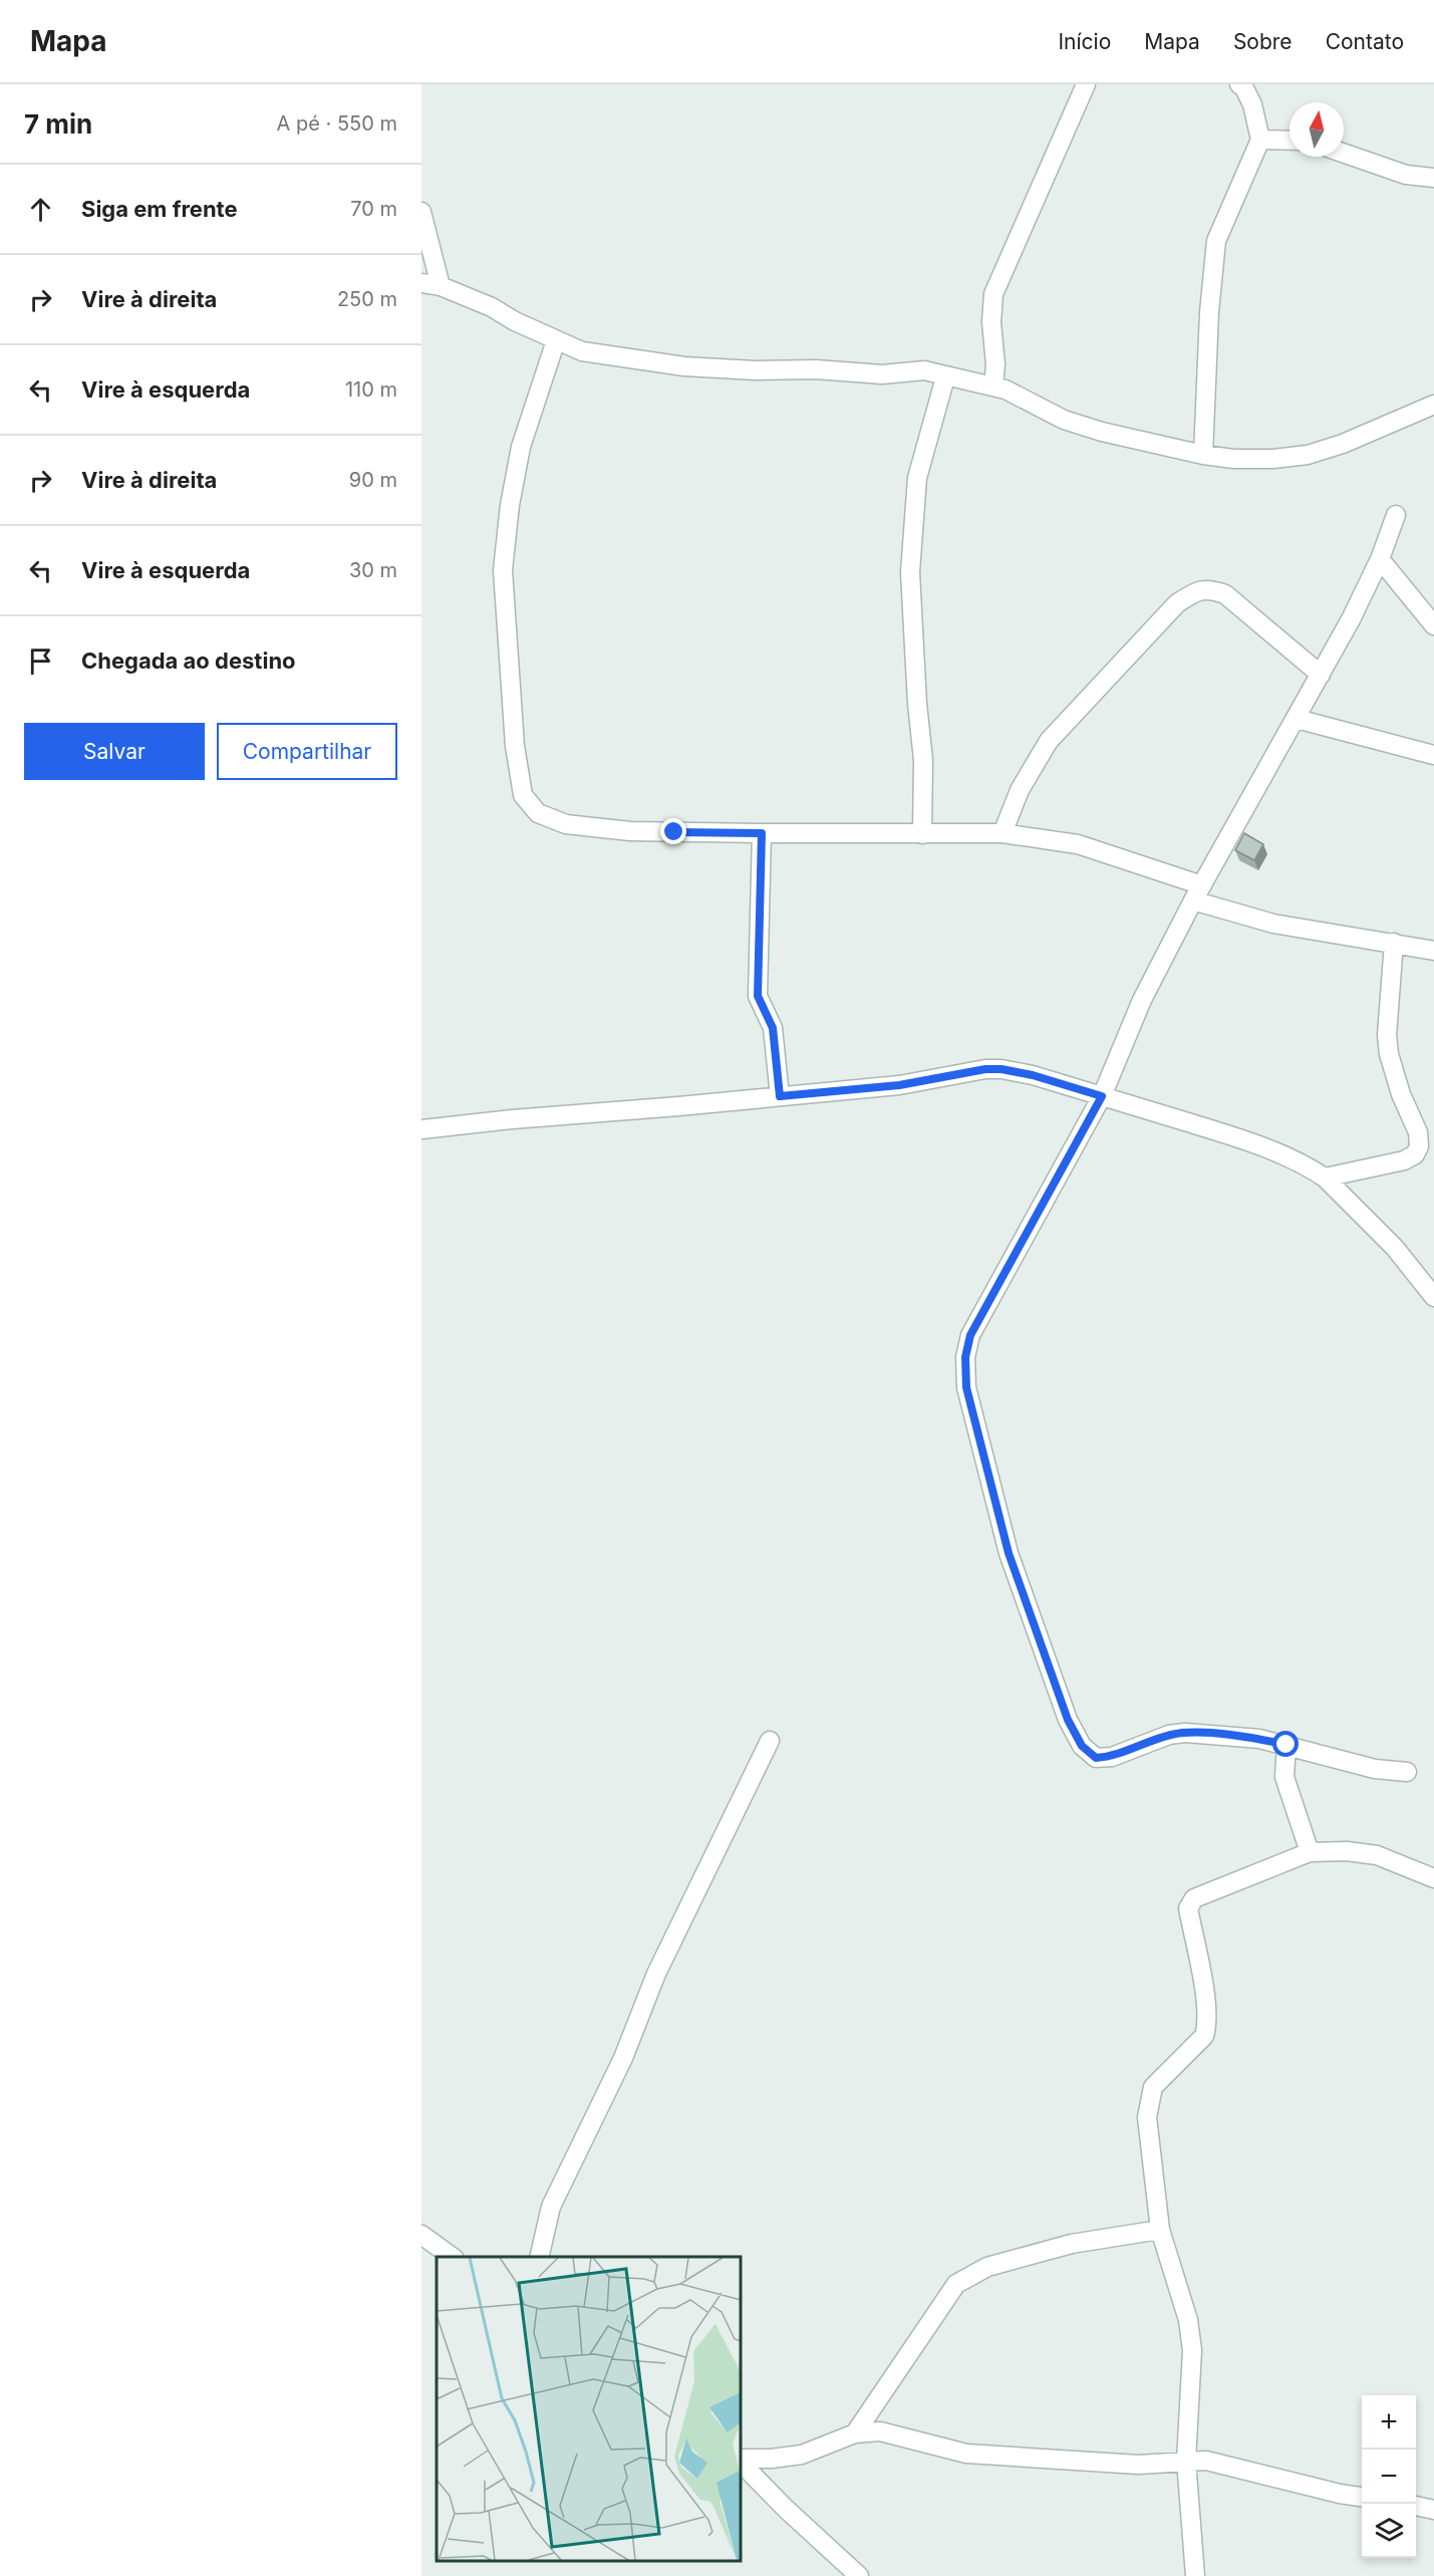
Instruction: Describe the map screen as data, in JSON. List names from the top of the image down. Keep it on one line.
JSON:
{"north":"top","page":{"header":"Mapa","nav":["Início","Mapa","Sobre","Contato"],"heading":["7 min","A pé · 550 m"],"list":[["Siga em frente","70 m"],["Vire à direita","250 m"],["Vire à esquerda","110 m"],["Vire à direita","90 m"],["Vire à esquerda","30 m"],"Chegada ao destino"],"buttons":["Salvar","Compartilhar"],"map_buttons":["+","−"]}}
